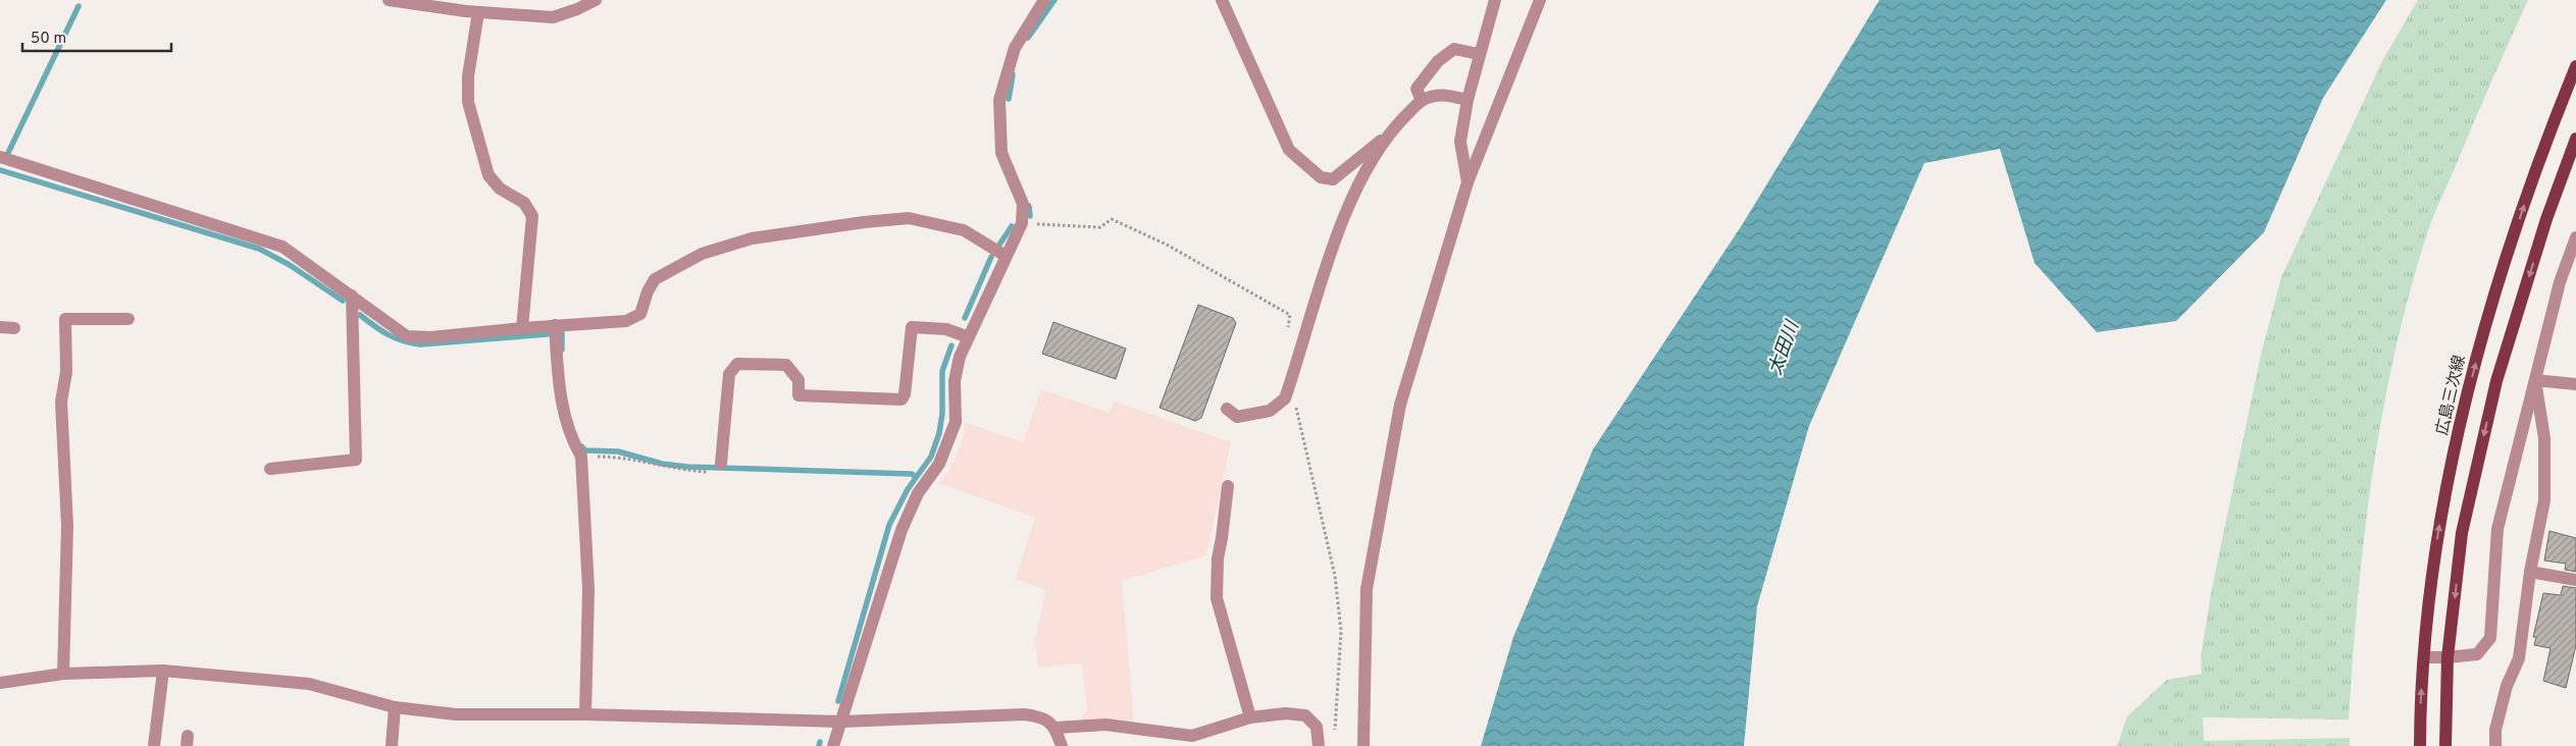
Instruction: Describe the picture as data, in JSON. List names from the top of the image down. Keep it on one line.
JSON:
{"streets":{"main road":["広島三次線"]},"water":["太田川"],"scale_bar":"50 m"}
